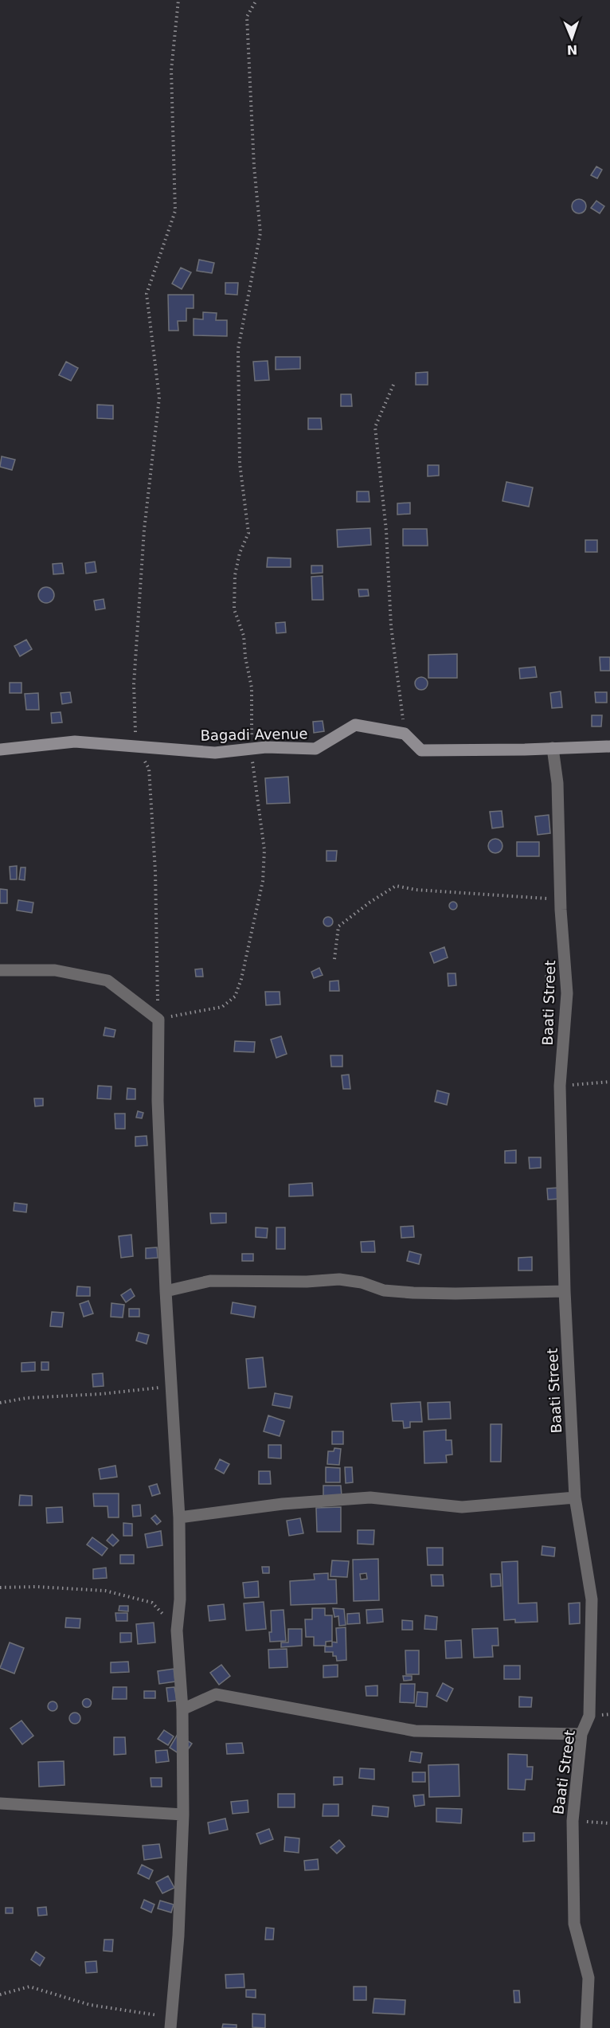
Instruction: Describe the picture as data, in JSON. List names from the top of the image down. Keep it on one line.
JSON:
{"streets":{"street":["Bagadi Avenue","Baati Street"]},"north":"bottom"}
